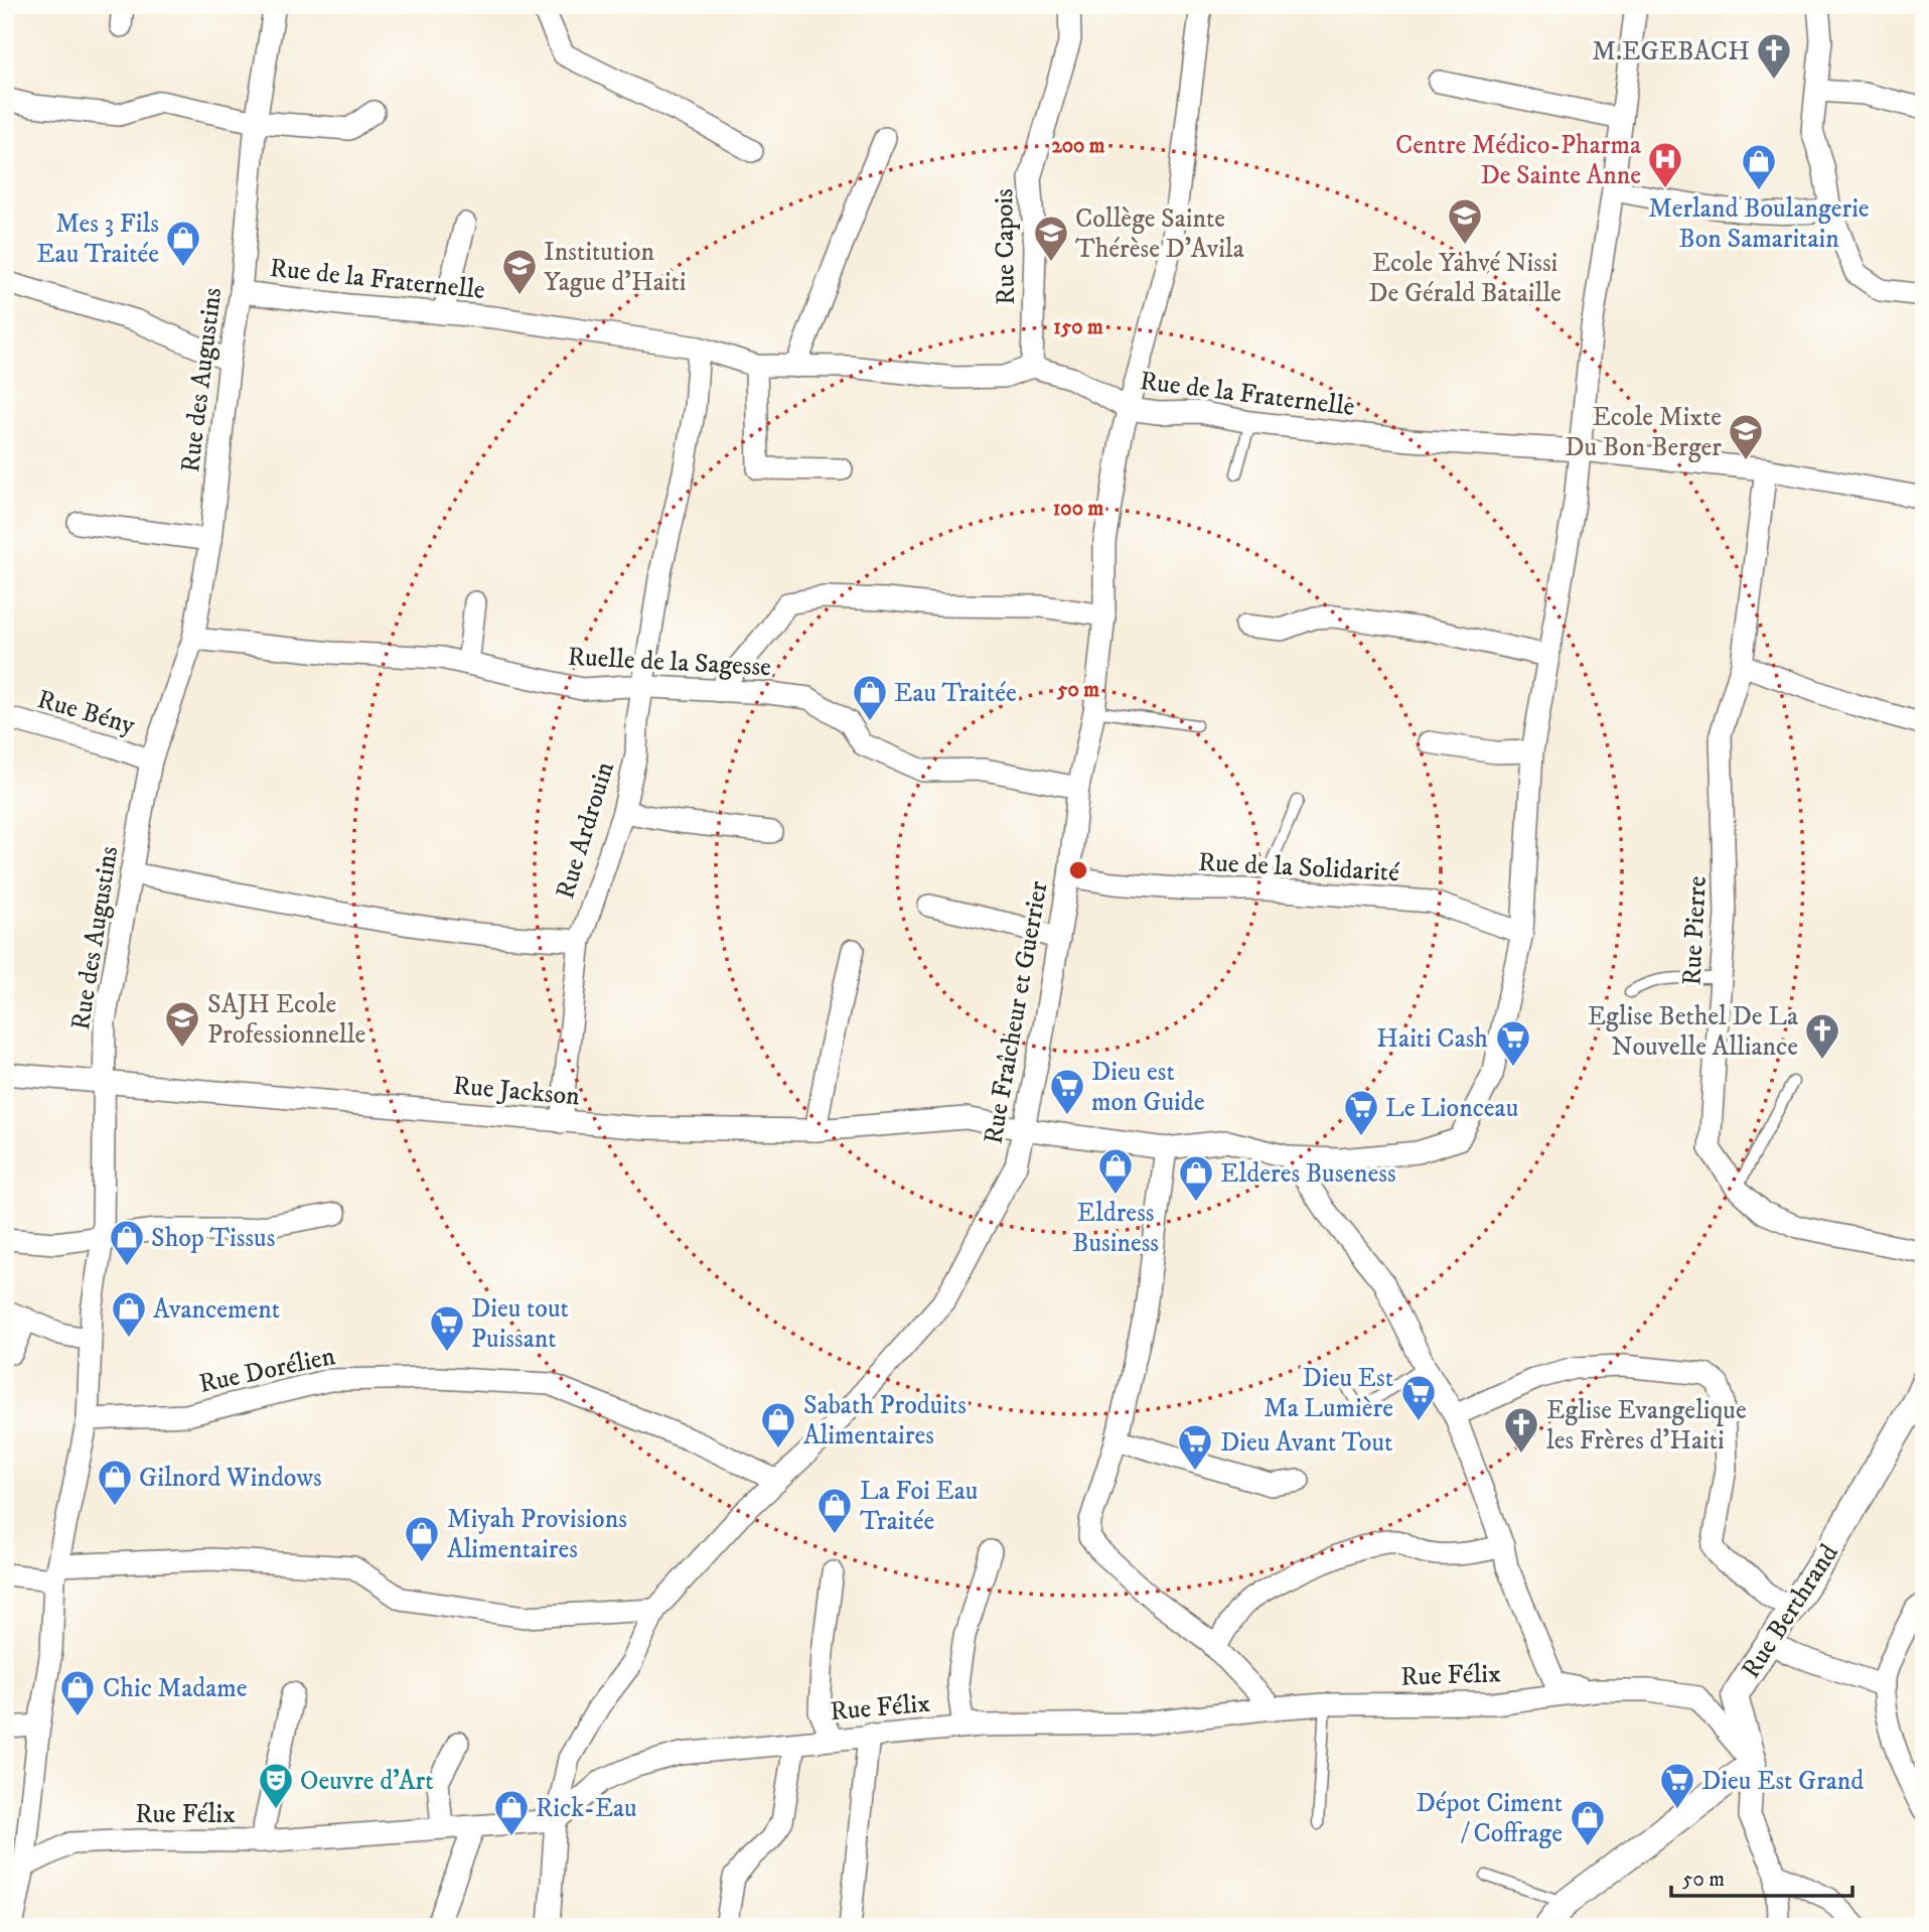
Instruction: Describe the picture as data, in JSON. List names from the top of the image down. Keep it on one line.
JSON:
{"streets":{"street":["Rue Capois","Rue de la Fraternelle","Rue des Augustins","Ruelle de la Sagesse","Rue Bény","Rue Ardrouin","Rue de la Solidarité","Rue Pierre","Rue Fraîcheur et Guerrier","Rue Jackson","Rue Dorélien","Rue Berthrand","Rue Félix"]},"crossings":[["Rue Capois","Rue de la Fraternelle"],["Rue de la Fraternelle","Rue des Augustins"],["Rue de la Fraternelle","Rue Ardrouin"],["Rue de la Fraternelle","Rue Pierre"],["Rue de la Fraternelle","Rue Fraîcheur et Guerrier"],["Rue de la Fraternelle","Rue Jackson"],["Rue des Augustins","Ruelle de la Sagesse"],["Rue des Augustins","Rue Bény"],["Rue des Augustins","Rue Jackson"],["Rue des Augustins","Rue Dorélien"],["Rue des Augustins","Rue Félix"],["Ruelle de la Sagesse","Rue Ardrouin"],["Ruelle de la Sagesse","Rue Fraîcheur et Guerrier"],["Rue Ardrouin","Rue Jackson"],["Rue de la Solidarité","Rue Fraîcheur et Guerrier"],["Rue de la Solidarité","Rue Jackson"],["Rue Fraîcheur et Guerrier","Rue Jackson"],["Rue Fraîcheur et Guerrier","Rue Dorélien"],["Rue Fraîcheur et Guerrier","Rue Félix"],["Rue Berthrand","Rue Félix"]],"places":{"church":["M.EGEBACH","Eglise Bethel De La Nouvelle Alliance","Eglise Evangelique les Frères d'Haiti"],"hospital":["Centre Médico-Pharma De Sainte Anne"],"shop":["Merland Boulangerie Bon Samaritain","Mes 3 Fils Eau Traitée","Eau Traitée","Eldress Business","Elderes Buseness","Shop Tissus","Avancement","Sabath Produits Alimentaires","Gilnord Windows","La Foi Eau Traitée","Miyah Provisions Alimentaires","Chic Madame","Rick-Eau","Dépot Ciment / Coffrage"],"school or university":["Ecole Yahvé Nissi De Gérald Bataille","Collège Sainte Thérèse D'Avila","Institution Yague d'Haiti","Ecole Mixte Du Bon Berger","SAJH Ecole Professionnelle"],"supermarket":["Haiti Cash","Dieu est mon Guide","Le Lionceau","Dieu tout Puissant","Dieu Est Ma Lumière","Dieu Avant Tout","Dieu Est Grand"],"theatre":["Oeuvre d'Art"]},"scale_bar":"50 m","rings":["200 m","150 m","100 m","50 m"]}
